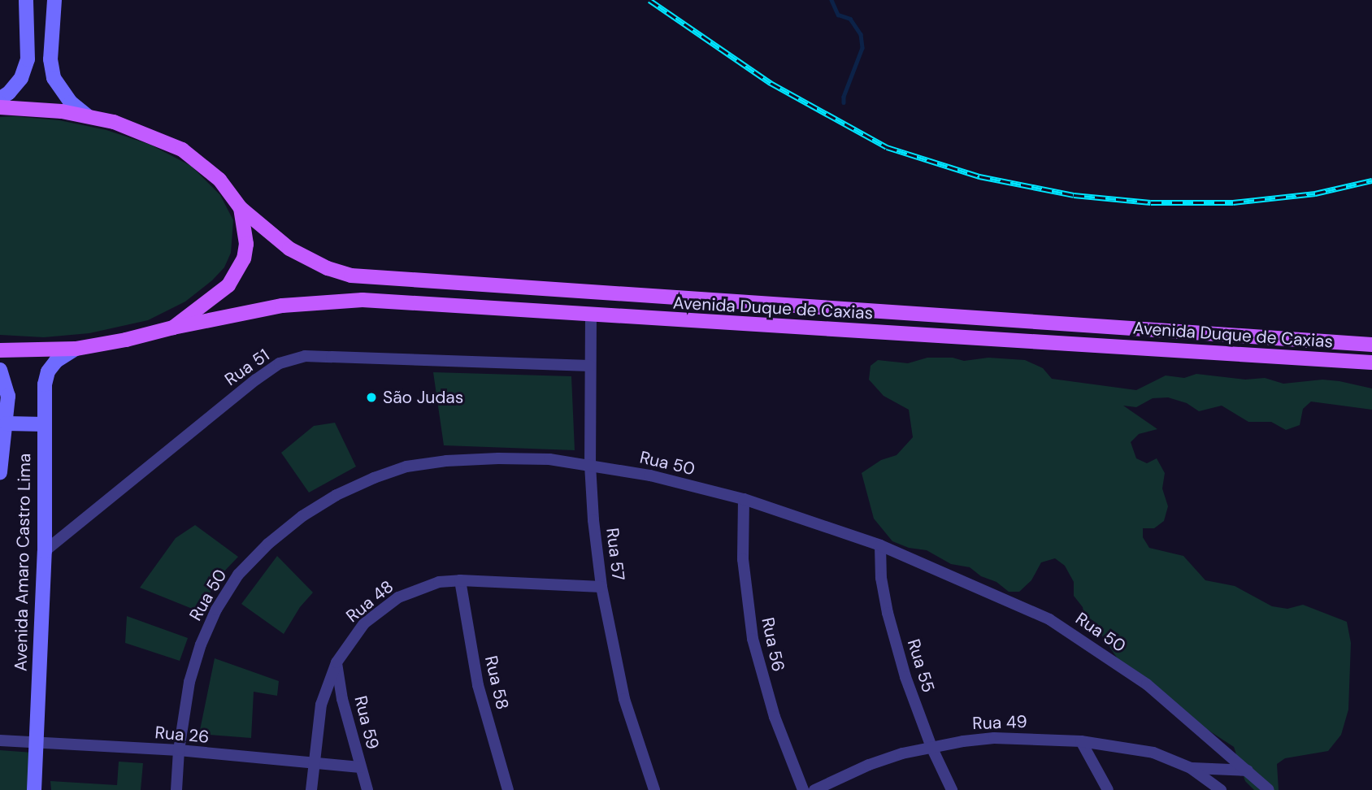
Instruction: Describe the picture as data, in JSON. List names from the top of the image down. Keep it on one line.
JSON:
{"streets":{"main road":["Avenida Duque de Caxias"],"street":["Rua 51","Rua 50","Rua 57","Avenida Amaro Castro Lima","Rua 48","Rua 56","Rua 55","Rua 58","Rua 59","Rua 49","Rua 26"]},"crossings":[["Avenida Duque de Caxias","Rua 57"],["Avenida Duque de Caxias","Avenida Amaro Castro Lima"],["Rua 51","Rua 57"],["Rua 51","Avenida Amaro Castro Lima"],["Rua 50","Rua 57"],["Rua 50","Rua 56"],["Rua 50","Rua 55"],["Rua 50","Rua 26"],["Rua 57","Rua 48"],["Avenida Amaro Castro Lima","Rua 26"],["Rua 48","Rua 58"],["Rua 48","Rua 59"],["Rua 48","Rua 26"],["Rua 55","Rua 49"],["Rua 59","Rua 26"]],"places":["São Judas"]}
